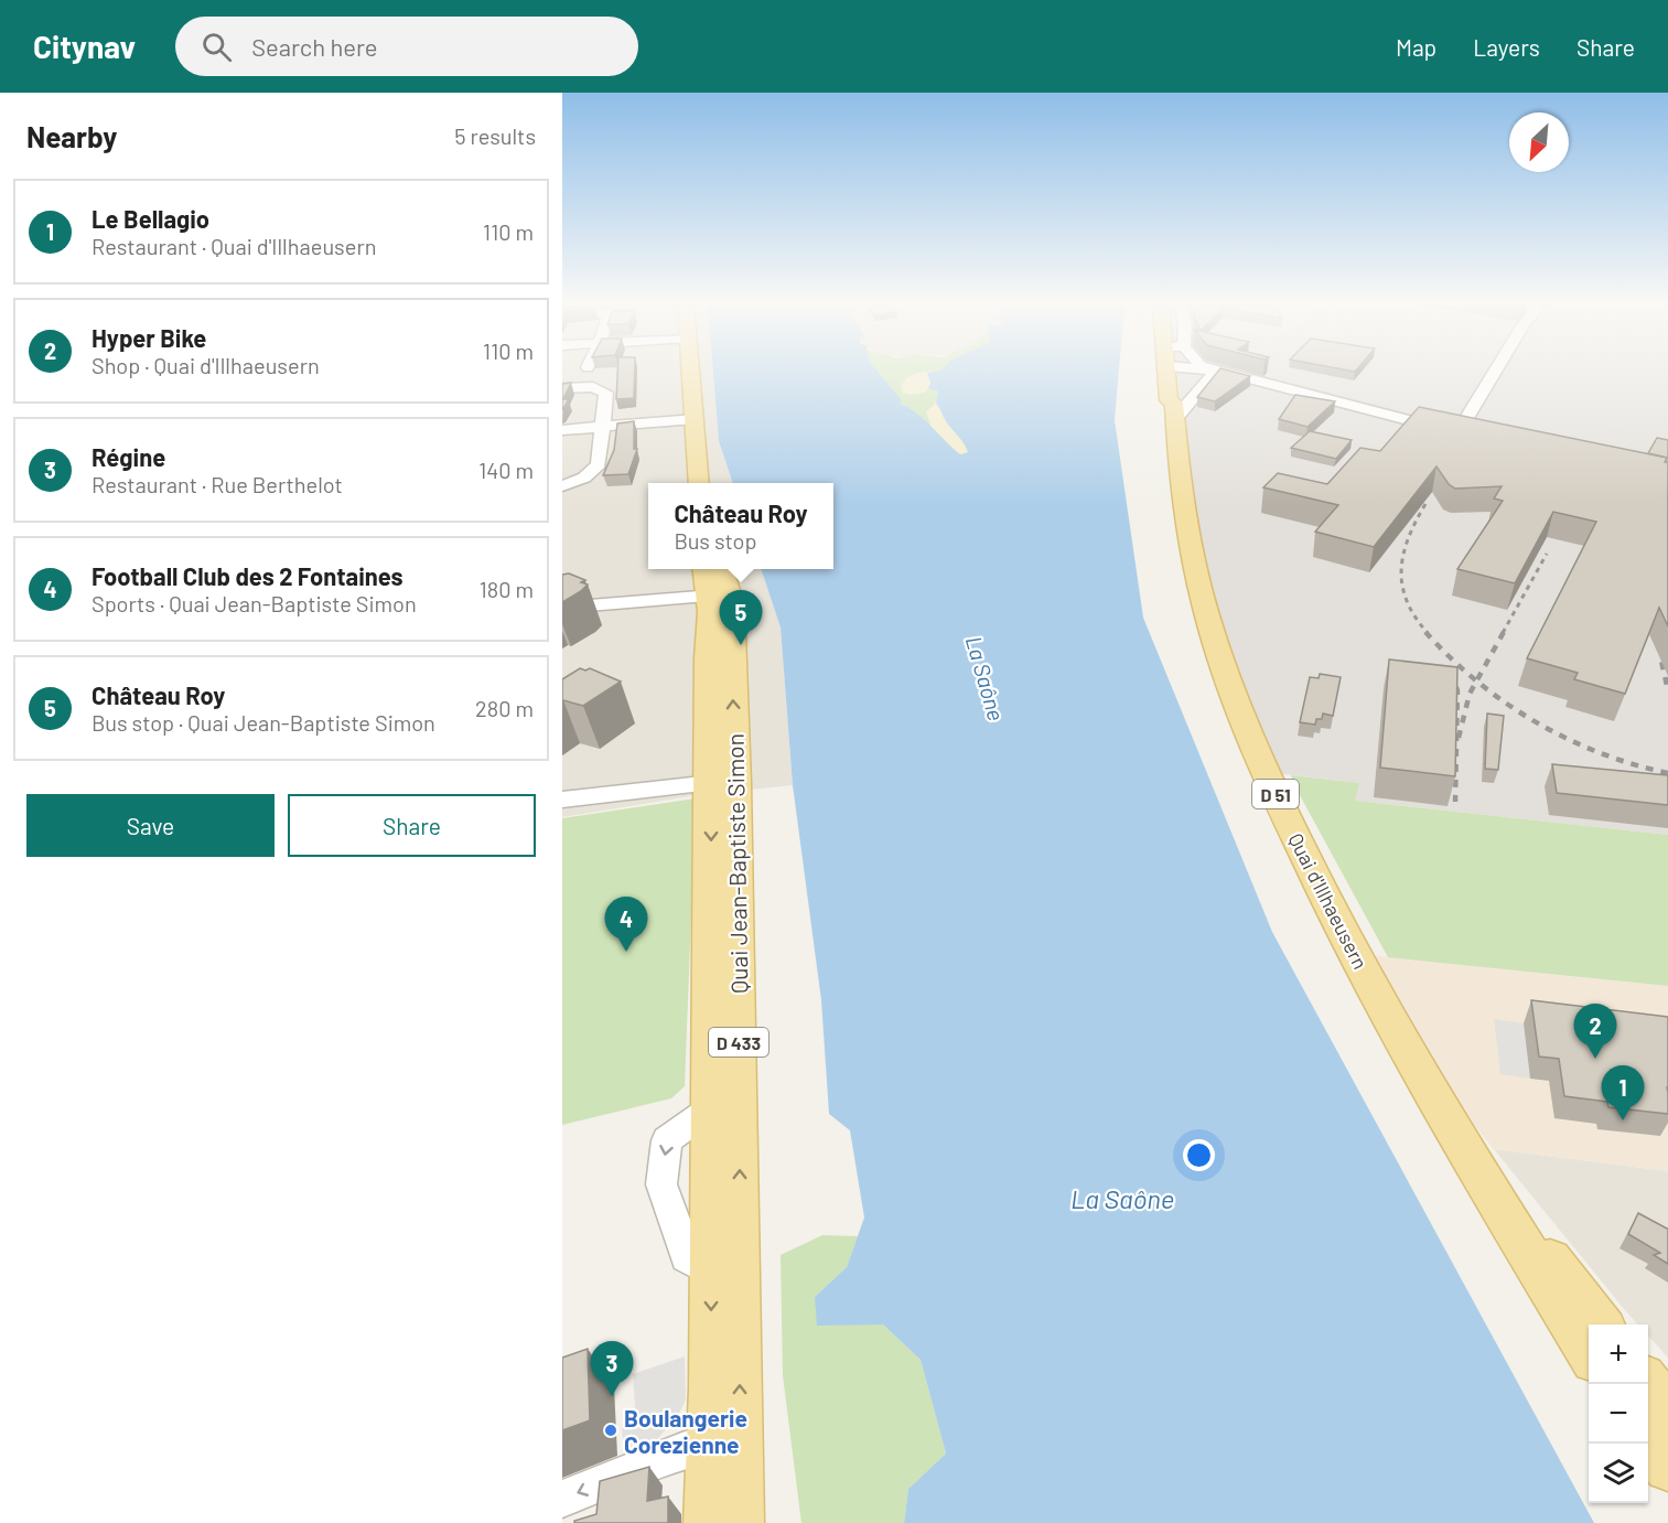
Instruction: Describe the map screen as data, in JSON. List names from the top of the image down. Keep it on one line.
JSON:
{"streets":{"main road":["D 51","Quai Jean-Baptiste Simon","Quai d'Illhaeusern","D 433"]},"water":["La Saône"],"places":["Boulangerie Corezienne"],"north":"bottom left","page":{"header":"Citynav","search":"Search here","nav":["Map","Layers","Share"],"heading":["Nearby","5 results"],"list":[{"mark":"1","name":"Le Bellagio","note":"Restaurant · Quai d'Illhaeusern","value":"110 m"},{"mark":"2","name":"Hyper Bike","note":"Shop · Quai d'Illhaeusern","value":"110 m"},{"mark":"3","name":"Régine","note":"Restaurant · Rue Berthelot","value":"140 m"},{"mark":"4","name":"Football Club des 2 Fontaines","note":"Sports · Quai Jean-Baptiste Simon","value":"180 m"},{"mark":"5","name":"Château Roy","note":"Bus stop · Quai Jean-Baptiste Simon","value":"280 m"}],"popup":["Château Roy","Bus stop"],"pins":["5","4","2","1","3"],"buttons":["Save","Share"],"map_buttons":["+","−"]}}
